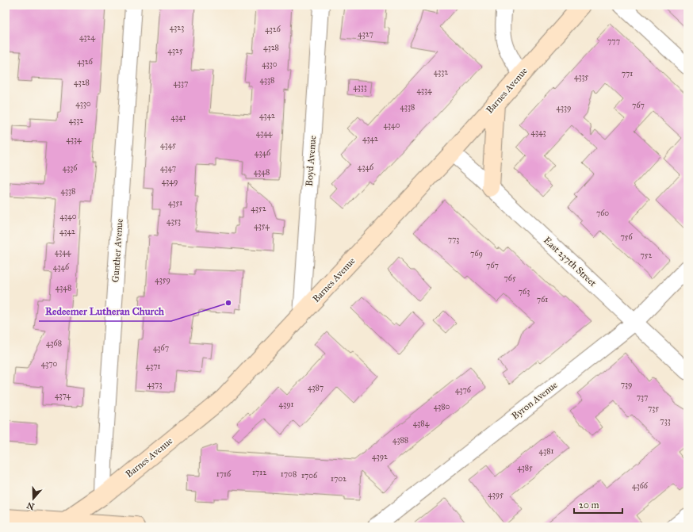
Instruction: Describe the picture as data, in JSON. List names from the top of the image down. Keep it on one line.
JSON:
{"streets":{"street":["Barnes Avenue","Boyd Avenue","Gunther Avenue","East 237th Street","Byron Avenue"]},"crossings":[["Barnes Avenue","Boyd Avenue"],["Barnes Avenue","Gunther Avenue"],["Barnes Avenue","East 237th Street"],["East 237th Street","Byron Avenue"]],"places":["Redeemer Lutheran Church"],"house_numbers":["4323","4326","4327","4324","777","4328","4325","4326","4330","4332","771","4335","4338","4328","4337","4333","4334","4330","767","4338","4339","4342","4341","4332","4340","4343","4344","4342","4334","4345","4346","4346","4336","4347","4348","4349","4338","4351","4352","760","4340","4353","4354","4342","756","773","4344","769","752","767","4346","765","4359","4348","763","761","4368","4367","4370","4371","4373","739","4387","4376","4374","737","4391","4380","735","733","4384","4388","4381","4392","4385","1712","1716","1708","1706","1702","4366","4395"],"scale_bar":"20 m","north":"bottom"}
